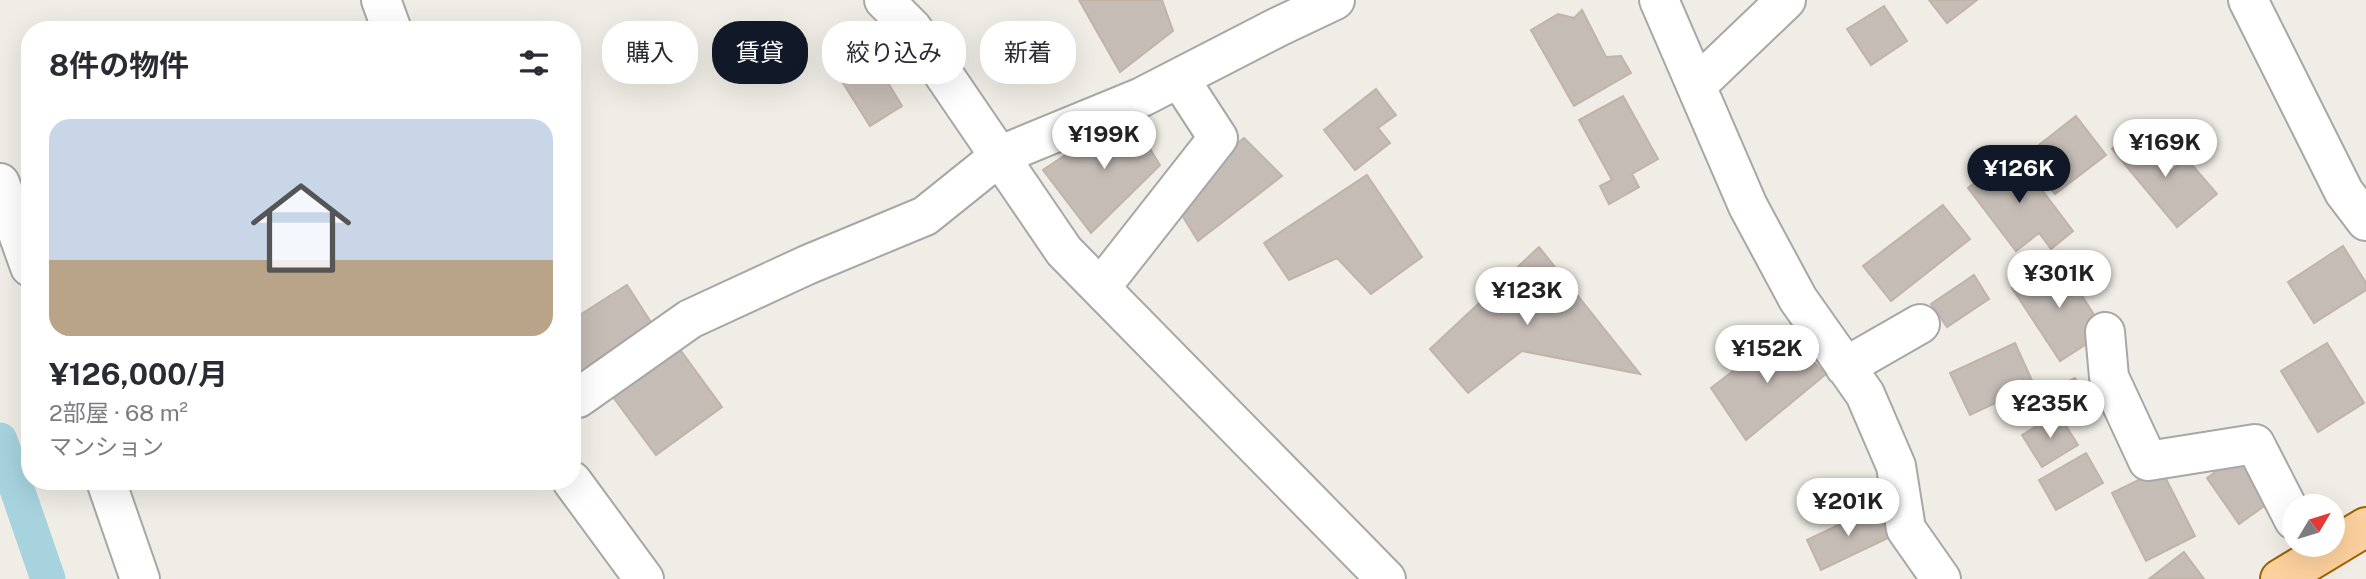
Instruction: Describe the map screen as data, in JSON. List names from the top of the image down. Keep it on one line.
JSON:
{"north":"top right","page":{"chip":["購入","賃貸","絞り込み","新着"],"heading":"8件の物件","list":[{"name":"¥126,000/月","note":"2部屋 · 68 m² · マンション"}],"price":["¥199K","¥169K","¥126K","¥301K","¥123K","¥152K","¥235K","¥201K"]}}
